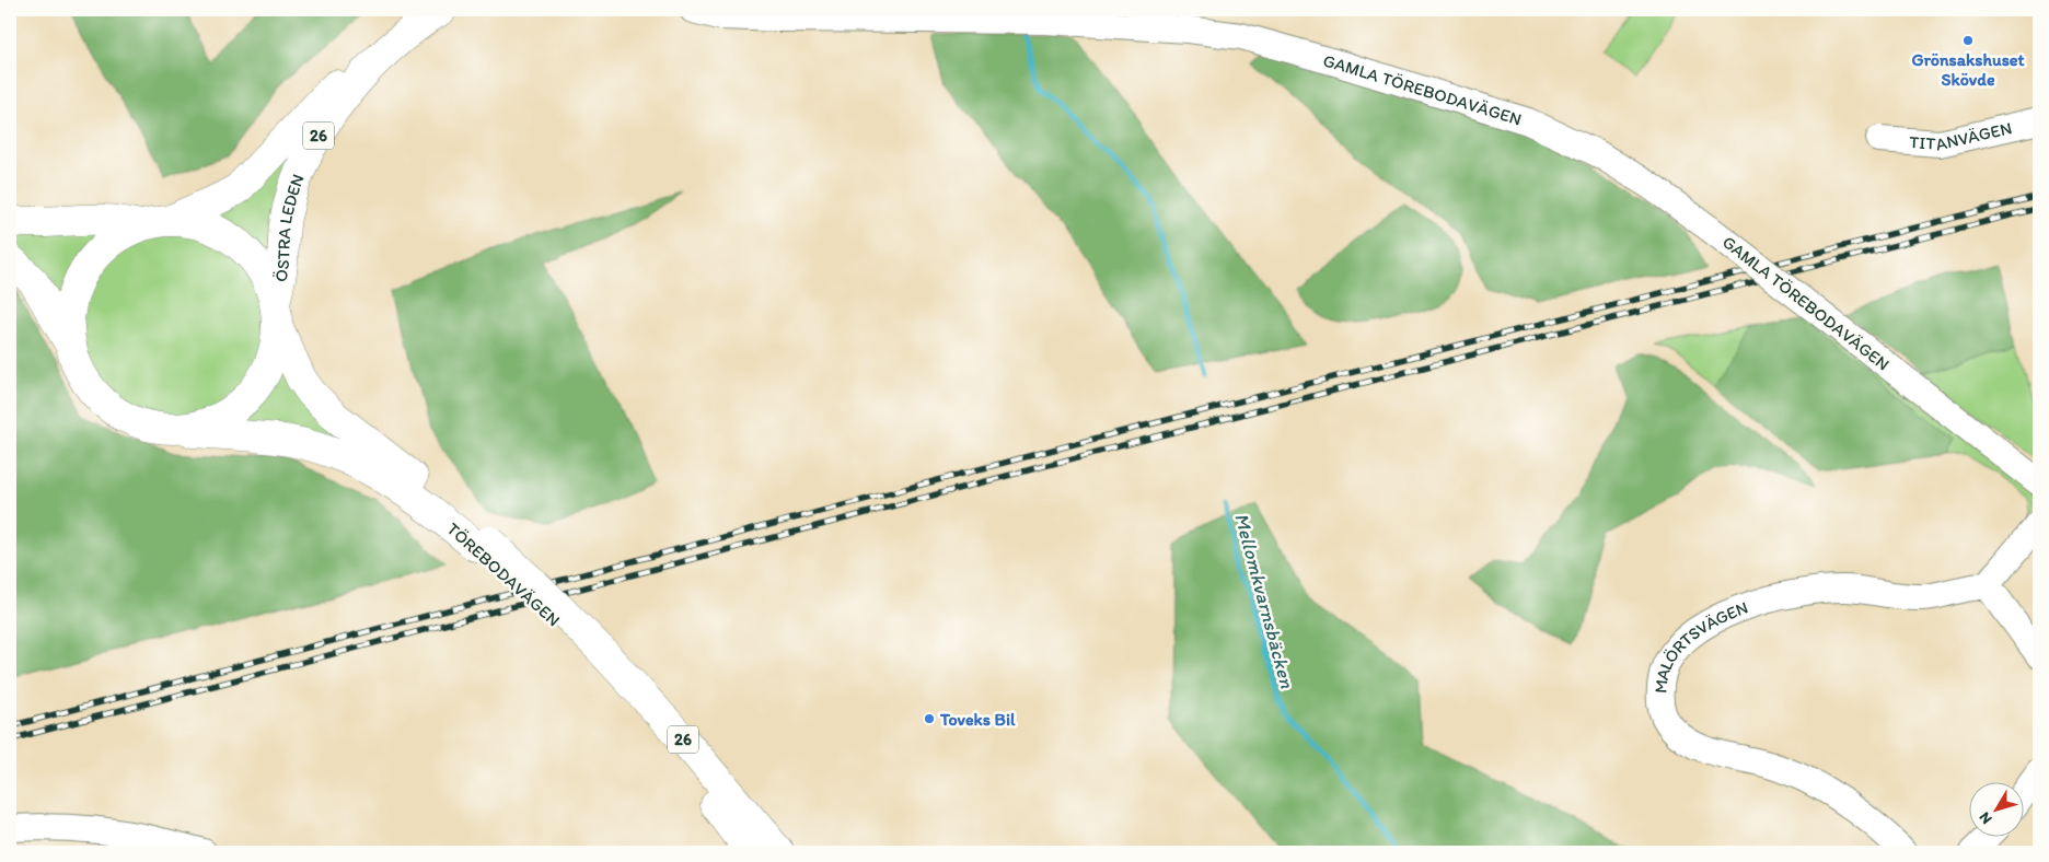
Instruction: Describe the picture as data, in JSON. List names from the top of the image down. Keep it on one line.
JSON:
{"streets":{"main road":["26","ÖSTRA LEDEN","TÖREBODAVÄGEN"],"street":["GAMLA TÖREBODAVÄGEN","TITANVÄGEN","MALÖRTSVÄGEN"]},"crossings":[["26","ÖSTRA LEDEN"],["26","TÖREBODAVÄGEN"],["ÖSTRA LEDEN","TÖREBODAVÄGEN"]],"water":["Mellomkvarnsbäcken"],"places":["Grönsakshuset Skövde","Toveks Bil"],"north":"bottom left"}
